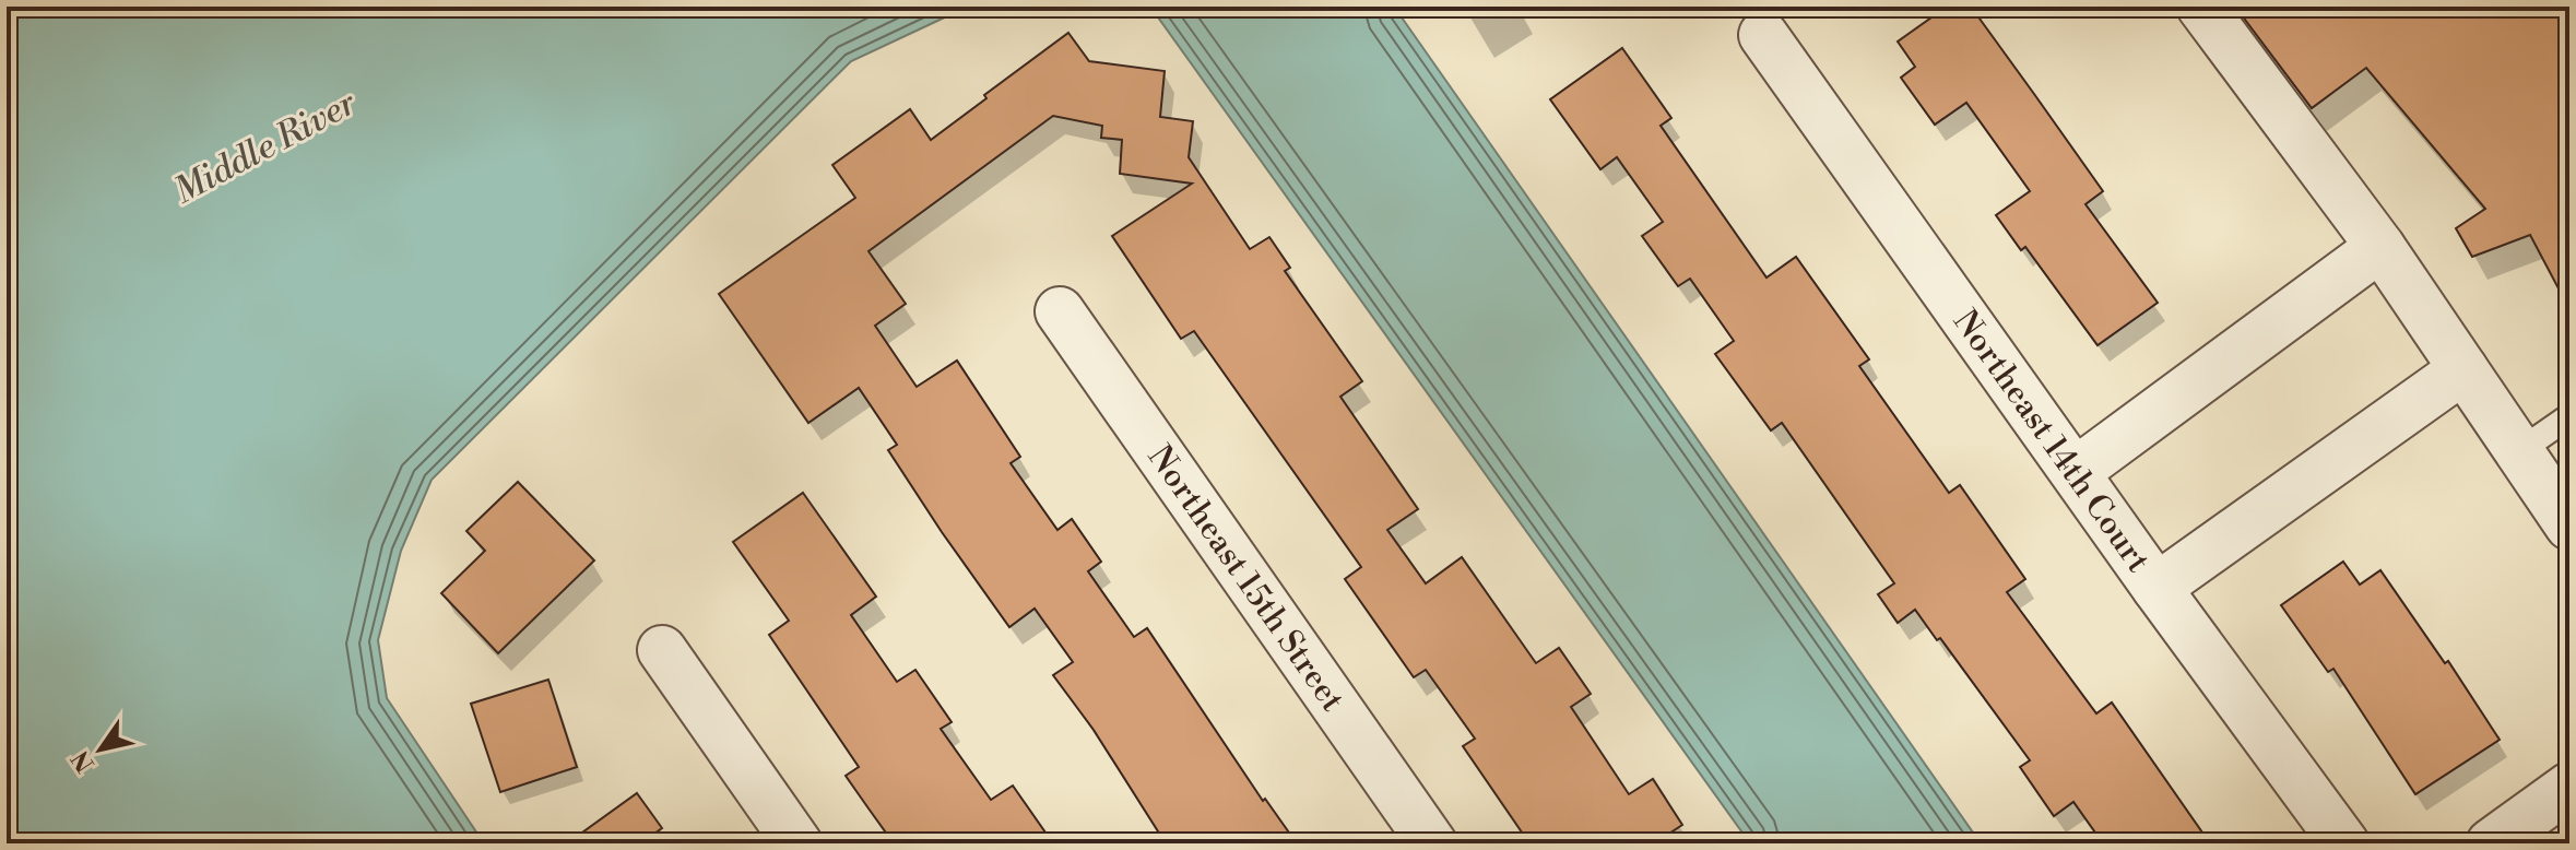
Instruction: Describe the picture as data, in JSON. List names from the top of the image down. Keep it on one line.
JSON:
{"streets":{"street":["Northeast 14th Court","Northeast 15th Street"]},"water":["Middle River"],"north":"bottom left"}
